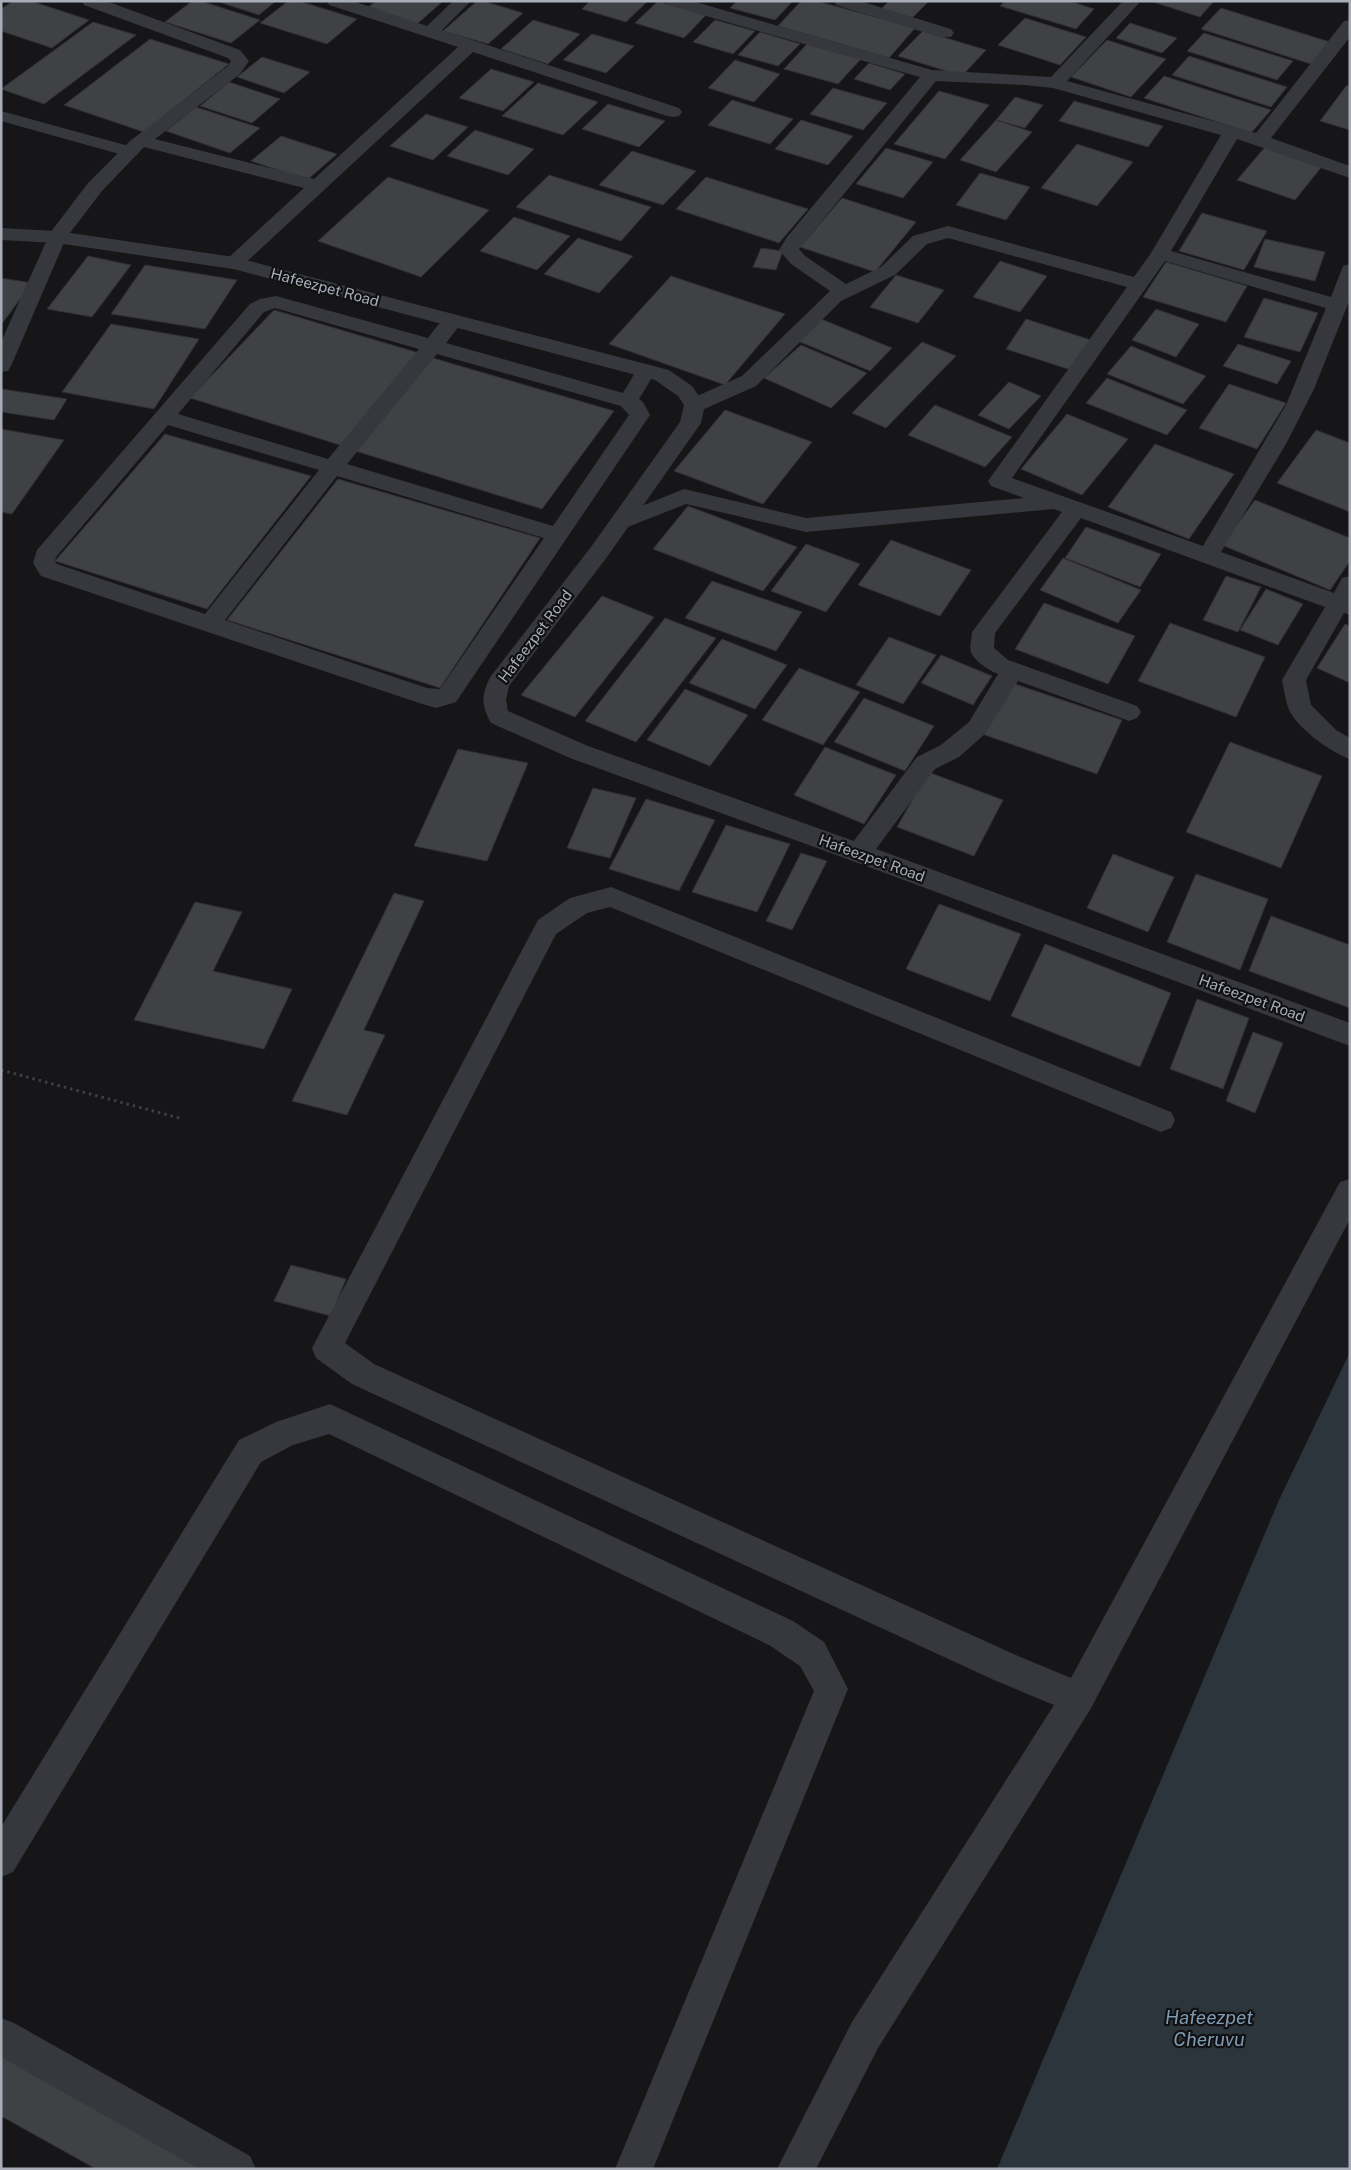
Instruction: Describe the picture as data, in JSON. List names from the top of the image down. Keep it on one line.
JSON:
{"streets":{"street":["Hafeezpet Road"]},"water":["Hafeezpet Cheruvu"]}
